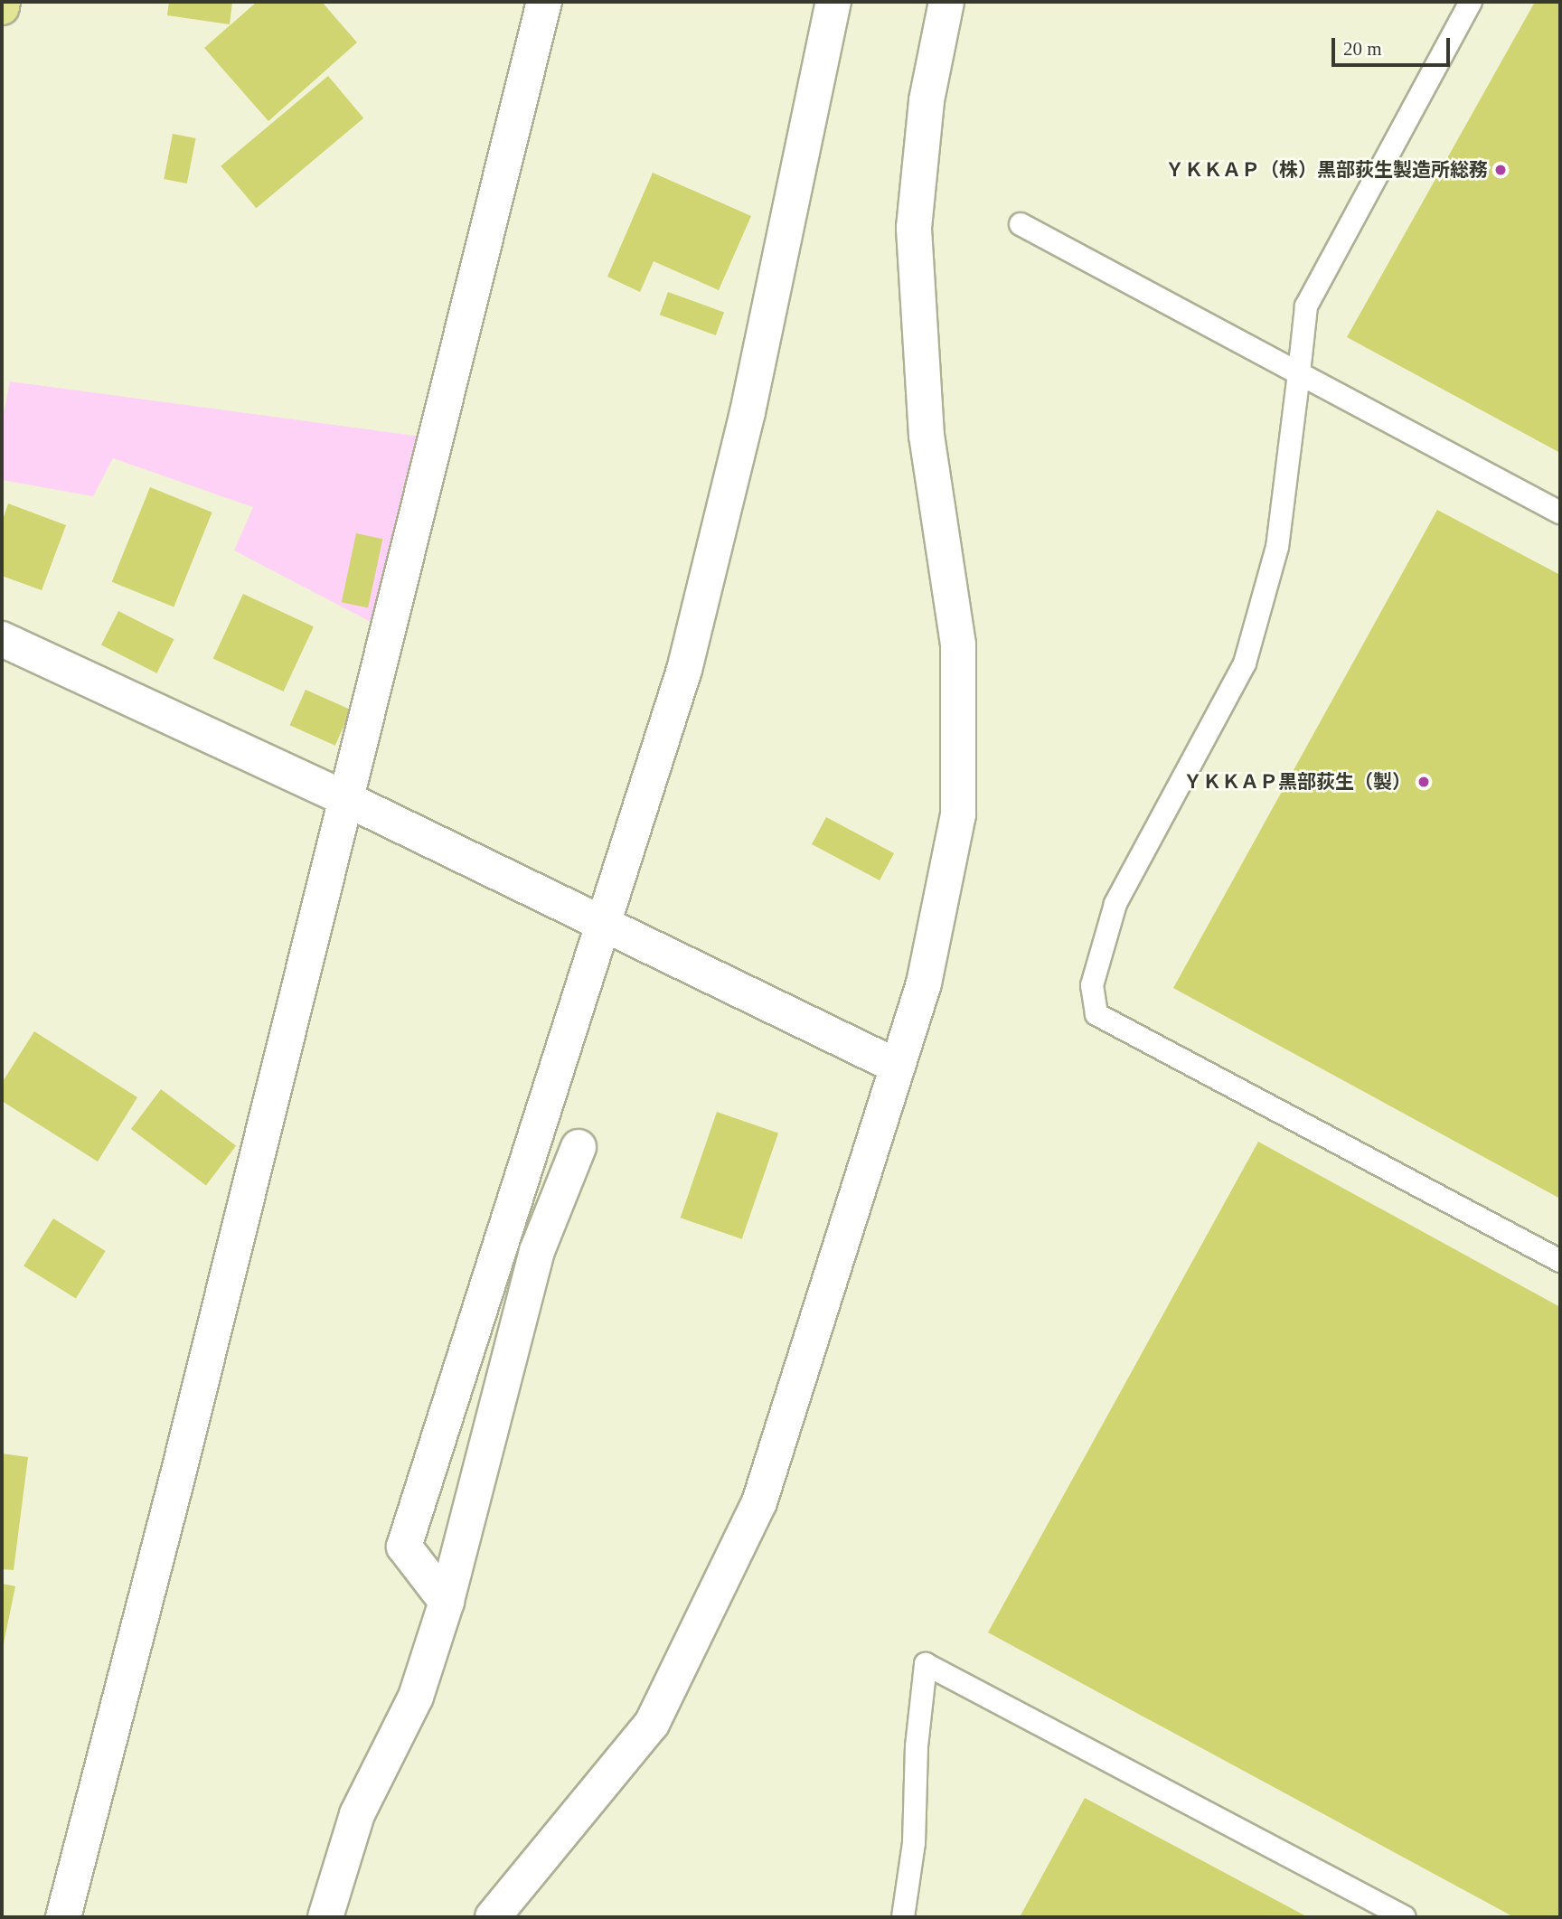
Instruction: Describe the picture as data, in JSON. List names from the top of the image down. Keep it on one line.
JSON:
{"places":["ＹＫＫＡＰ（株）黒部荻生製造所総務","ＹＫＫＡＰ黒部荻生（製）"],"scale_bar":"20 m"}
